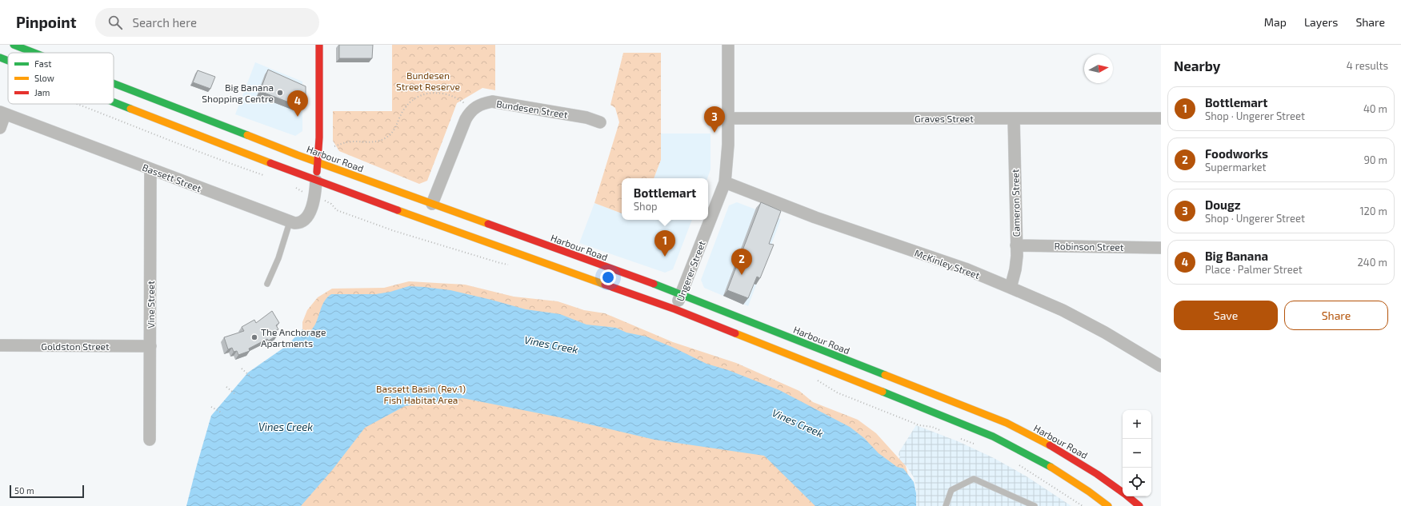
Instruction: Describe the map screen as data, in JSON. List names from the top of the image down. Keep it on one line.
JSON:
{"streets":{"main road":["Harbour Road"],"street":["Bundesen Street","Graves Street","Bassett Street","Cameron Street","Robinson Street","McKinley Street","Ungerer Street","Vine Street","Goldston Street"]},"crossings":[["Graves Street","Cameron Street"],["Graves Street","Ungerer Street"],["Harbour Road","Ungerer Street"],["Bassett Street","Vine Street"],["Cameron Street","Robinson Street"],["Cameron Street","McKinley Street"],["McKinley Street","Ungerer Street"],["Vine Street","Goldston Street"]],"water":["Vines Creek"],"parks":["Bundesen Street Reserve","Bassett Basin (Rev.1) Fish Habitat Area"],"places":["Big Banana Shopping Centre","The Anchorage Apartments"],"legend":["Fast","Slow","Jam"],"scale_bar":"50 m","north":"right","page":{"header":"Pinpoint","search":"Search here","nav":["Map","Layers","Share"],"heading":["Nearby","4 results"],"list":[{"mark":"1","name":"Bottlemart","note":"Shop · Ungerer Street","value":"40 m"},{"mark":"2","name":"Foodworks","note":"Supermarket","value":"90 m"},{"mark":"3","name":"Dougz","note":"Shop · Ungerer Street","value":"120 m"},{"mark":"4","name":"Big Banana","note":"Place · Palmer Street","value":"240 m"}],"pins":["4","3","1","2"],"popup":["Bottlemart","Shop"],"buttons":["Save","Share"],"map_buttons":["+","−"],"scale":"50 m"}}
